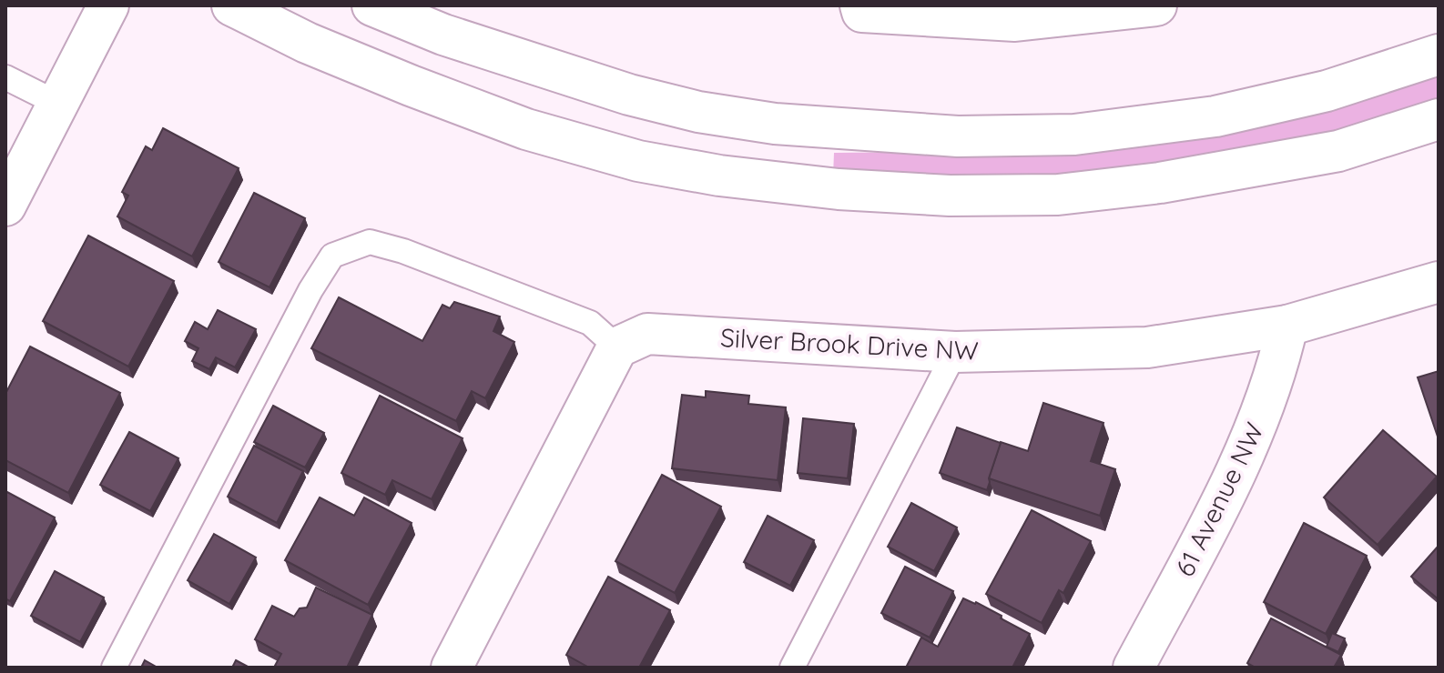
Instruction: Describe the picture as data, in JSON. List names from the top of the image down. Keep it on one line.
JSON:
{"streets":{"street":["Silver Brook Drive NW","61 Avenue NW"]},"crossings":[["Silver Brook Drive NW","61 Avenue NW"]]}
